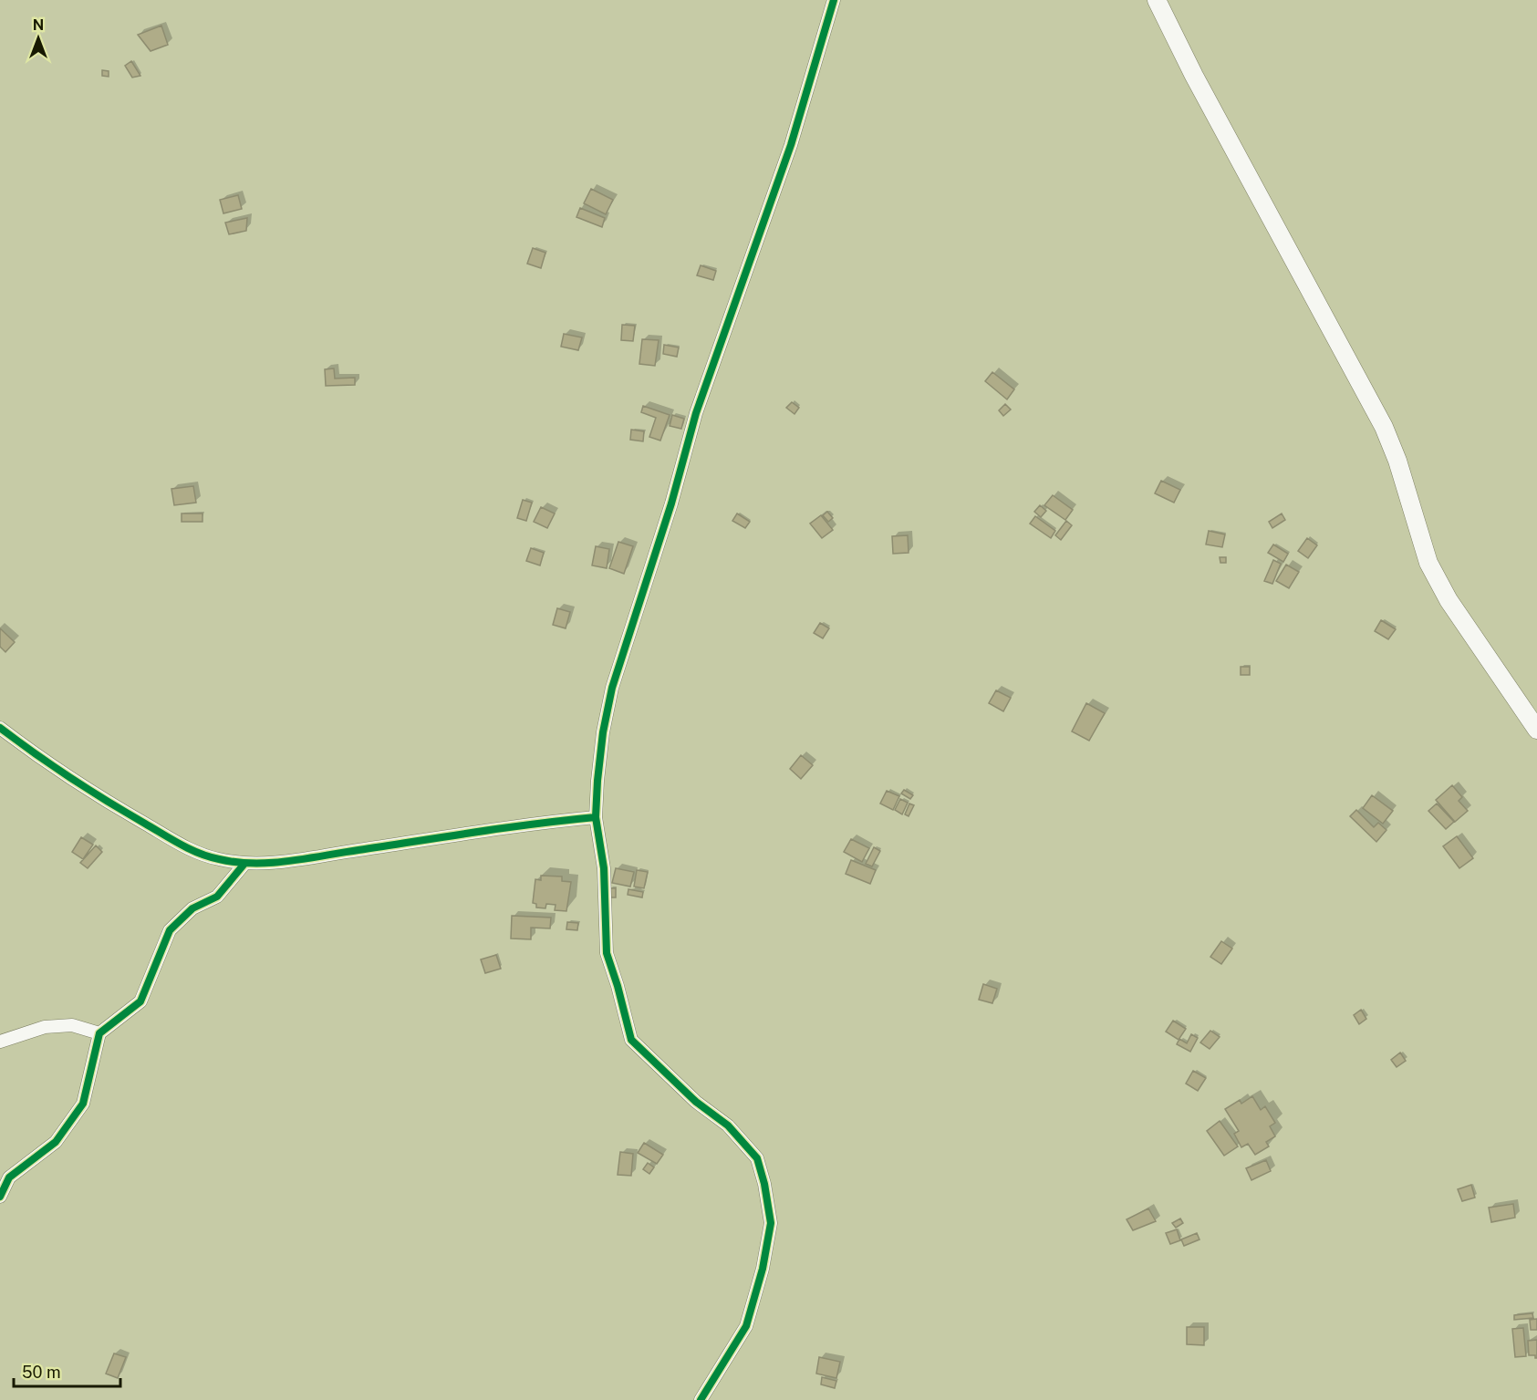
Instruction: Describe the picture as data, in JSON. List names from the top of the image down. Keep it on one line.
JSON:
{"scale_bar":"50 m","north":"top"}
